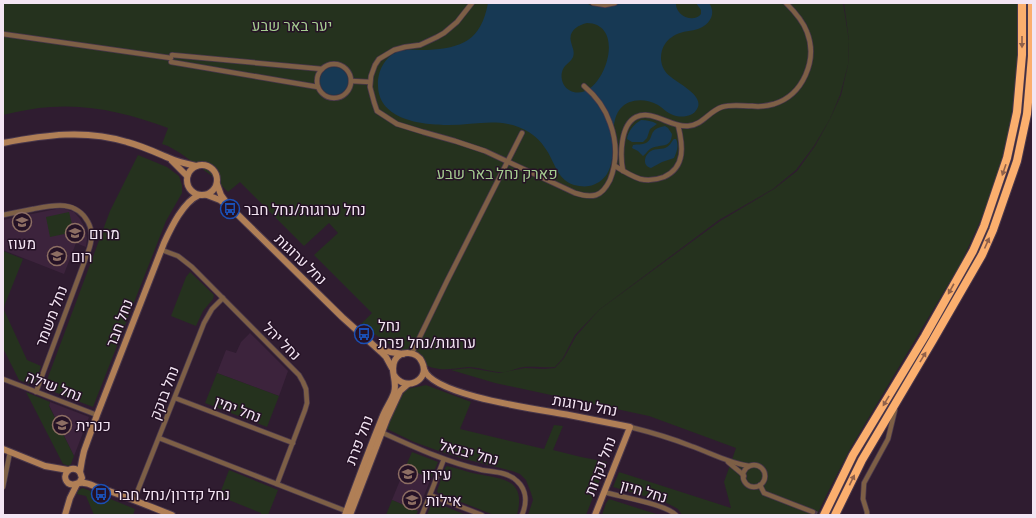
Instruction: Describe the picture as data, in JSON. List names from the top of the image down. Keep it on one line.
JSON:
{"streets":{"street":["נחל ערוגות","נחל משמר","נחל חבר","נחל יהל","נחל שילה","נחל בוקק","נחל ימין","נחל פרת","נחל יבנאל","נחל נקרות","נחל חיון"]},"crossings":[["נחל ערוגות","נחל חבר"],["נחל ערוגות","נחל פרת"],["נחל ערוגות","נחל נקרות"],["נחל משמר","נחל שילה"],["נחל חבר","נחל יהל"],["נחל חבר","נחל שילה"],["נחל יהל","נחל בוקק"],["נחל יהל","נחל ימין"],["נחל בוקק","נחל ימין"],["נחל פרת","נחל יבנאל"],["נחל נקרות","נחל חיון"]],"parks":["יער באר שבע","פארק נחל באר שבע"],"places":{"bus stop":["נחל ערוגות/נחל חבר","נחל ערוגות/נחל פרת","נחל קדרון/נחל חבר"],"school or university":["מעוז","מרום","רום","כנרית","עירון","אילות"]}}
